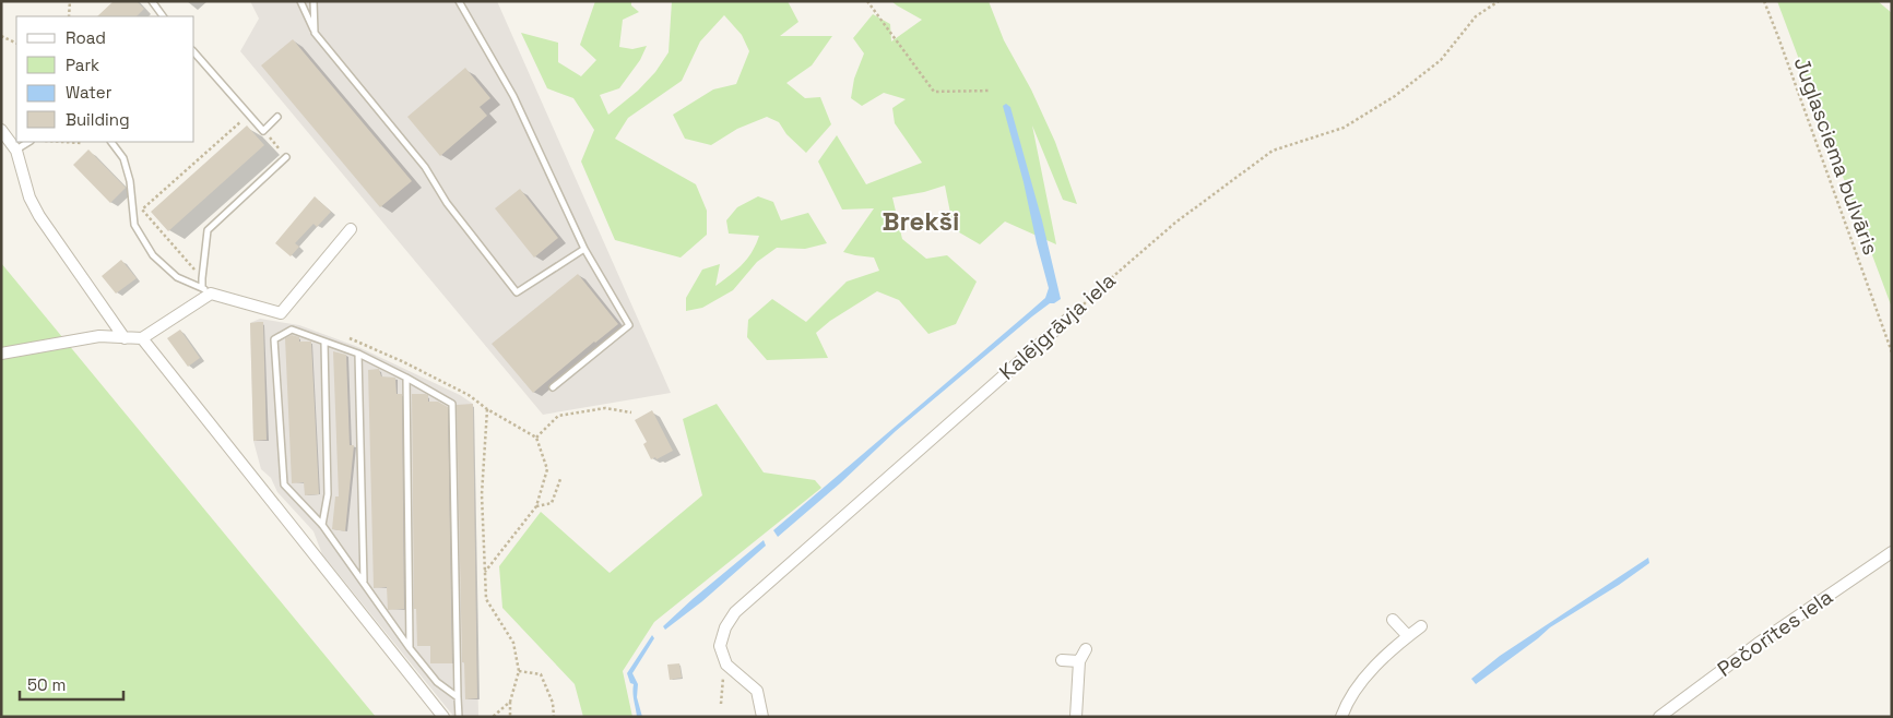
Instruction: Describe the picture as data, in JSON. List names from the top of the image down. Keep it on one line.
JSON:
{"streets":{"street":["Kalējgrāvja iela","Pečorītes iela"],"path":["Juglasciema bulvāris"]},"districts":["Brekši"],"legend":["Road","Park","Water","Building"],"scale_bar":"50 m"}
